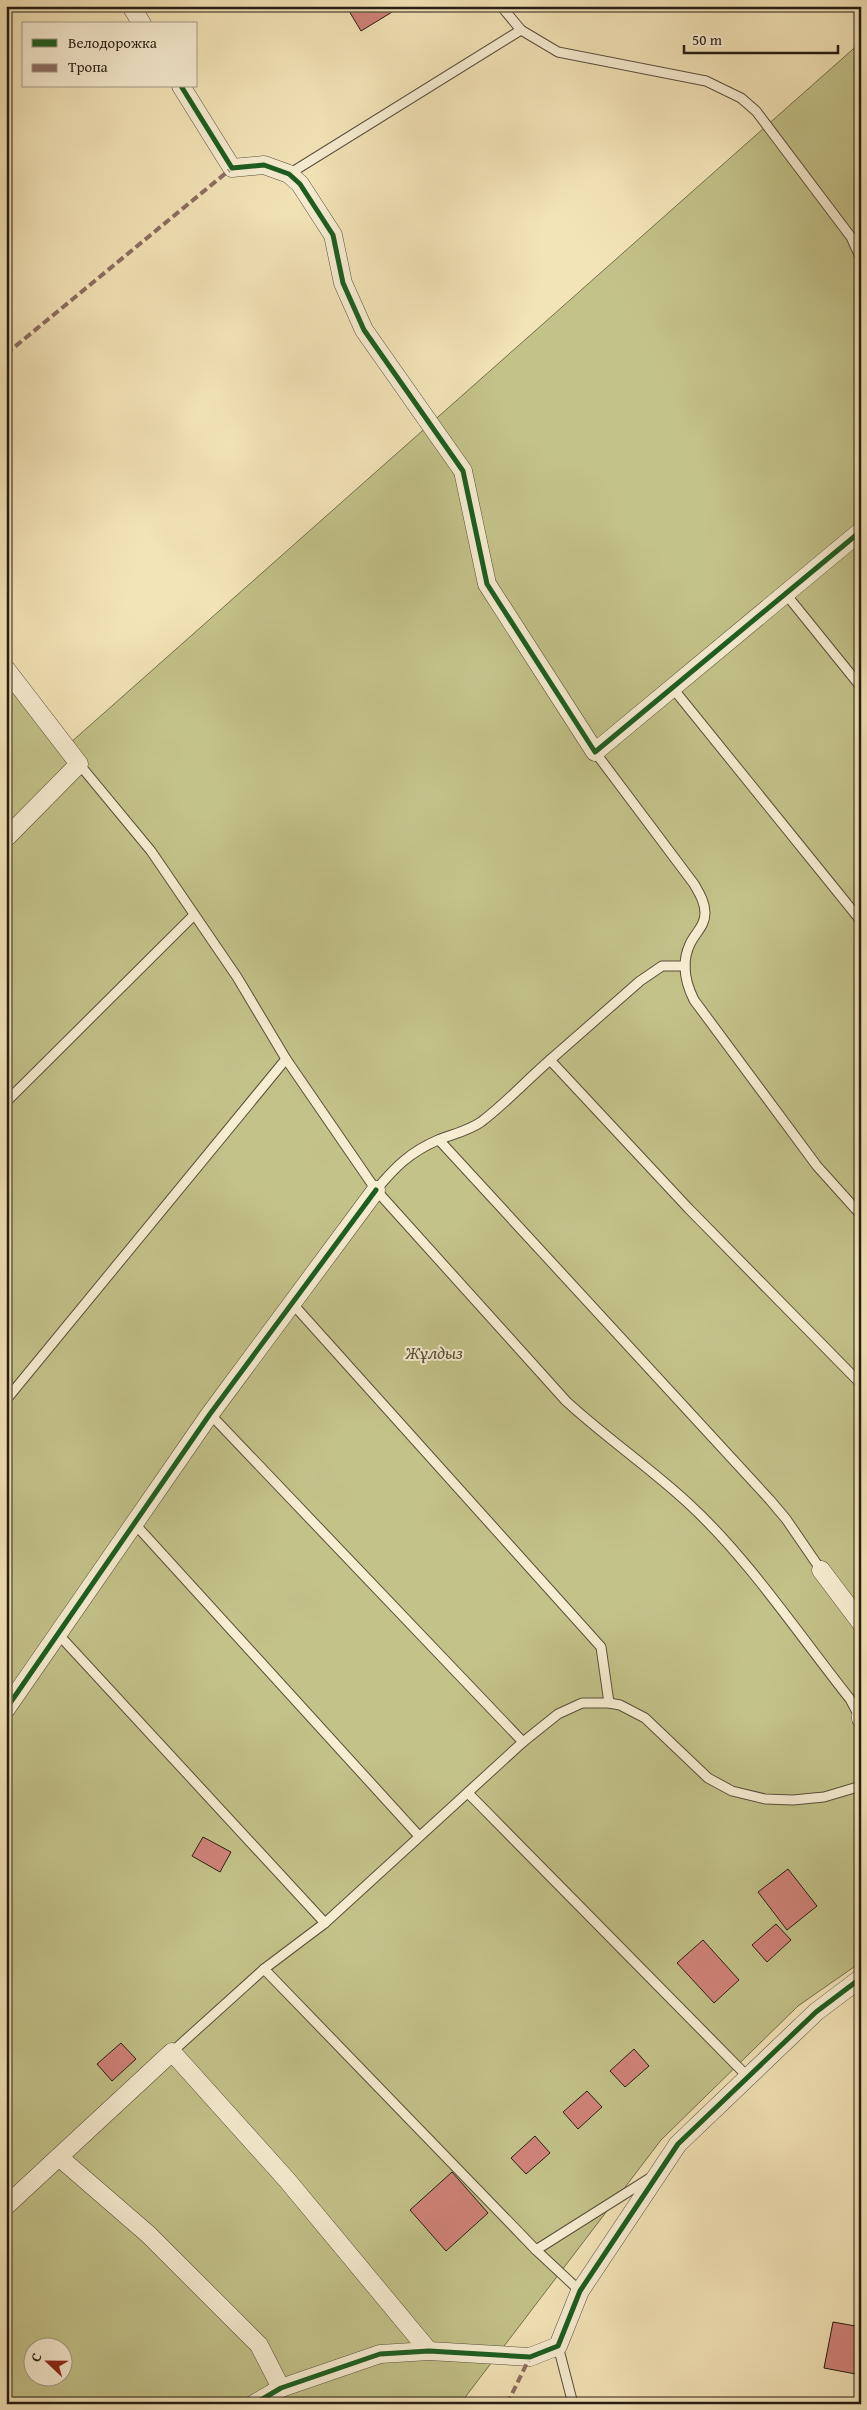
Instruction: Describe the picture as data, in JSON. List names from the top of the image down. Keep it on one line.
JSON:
{"parks":["Жұлдыз"],"legend":["Велодорожка","Тропа"],"scale_bar":"50 m","north":"left"}
